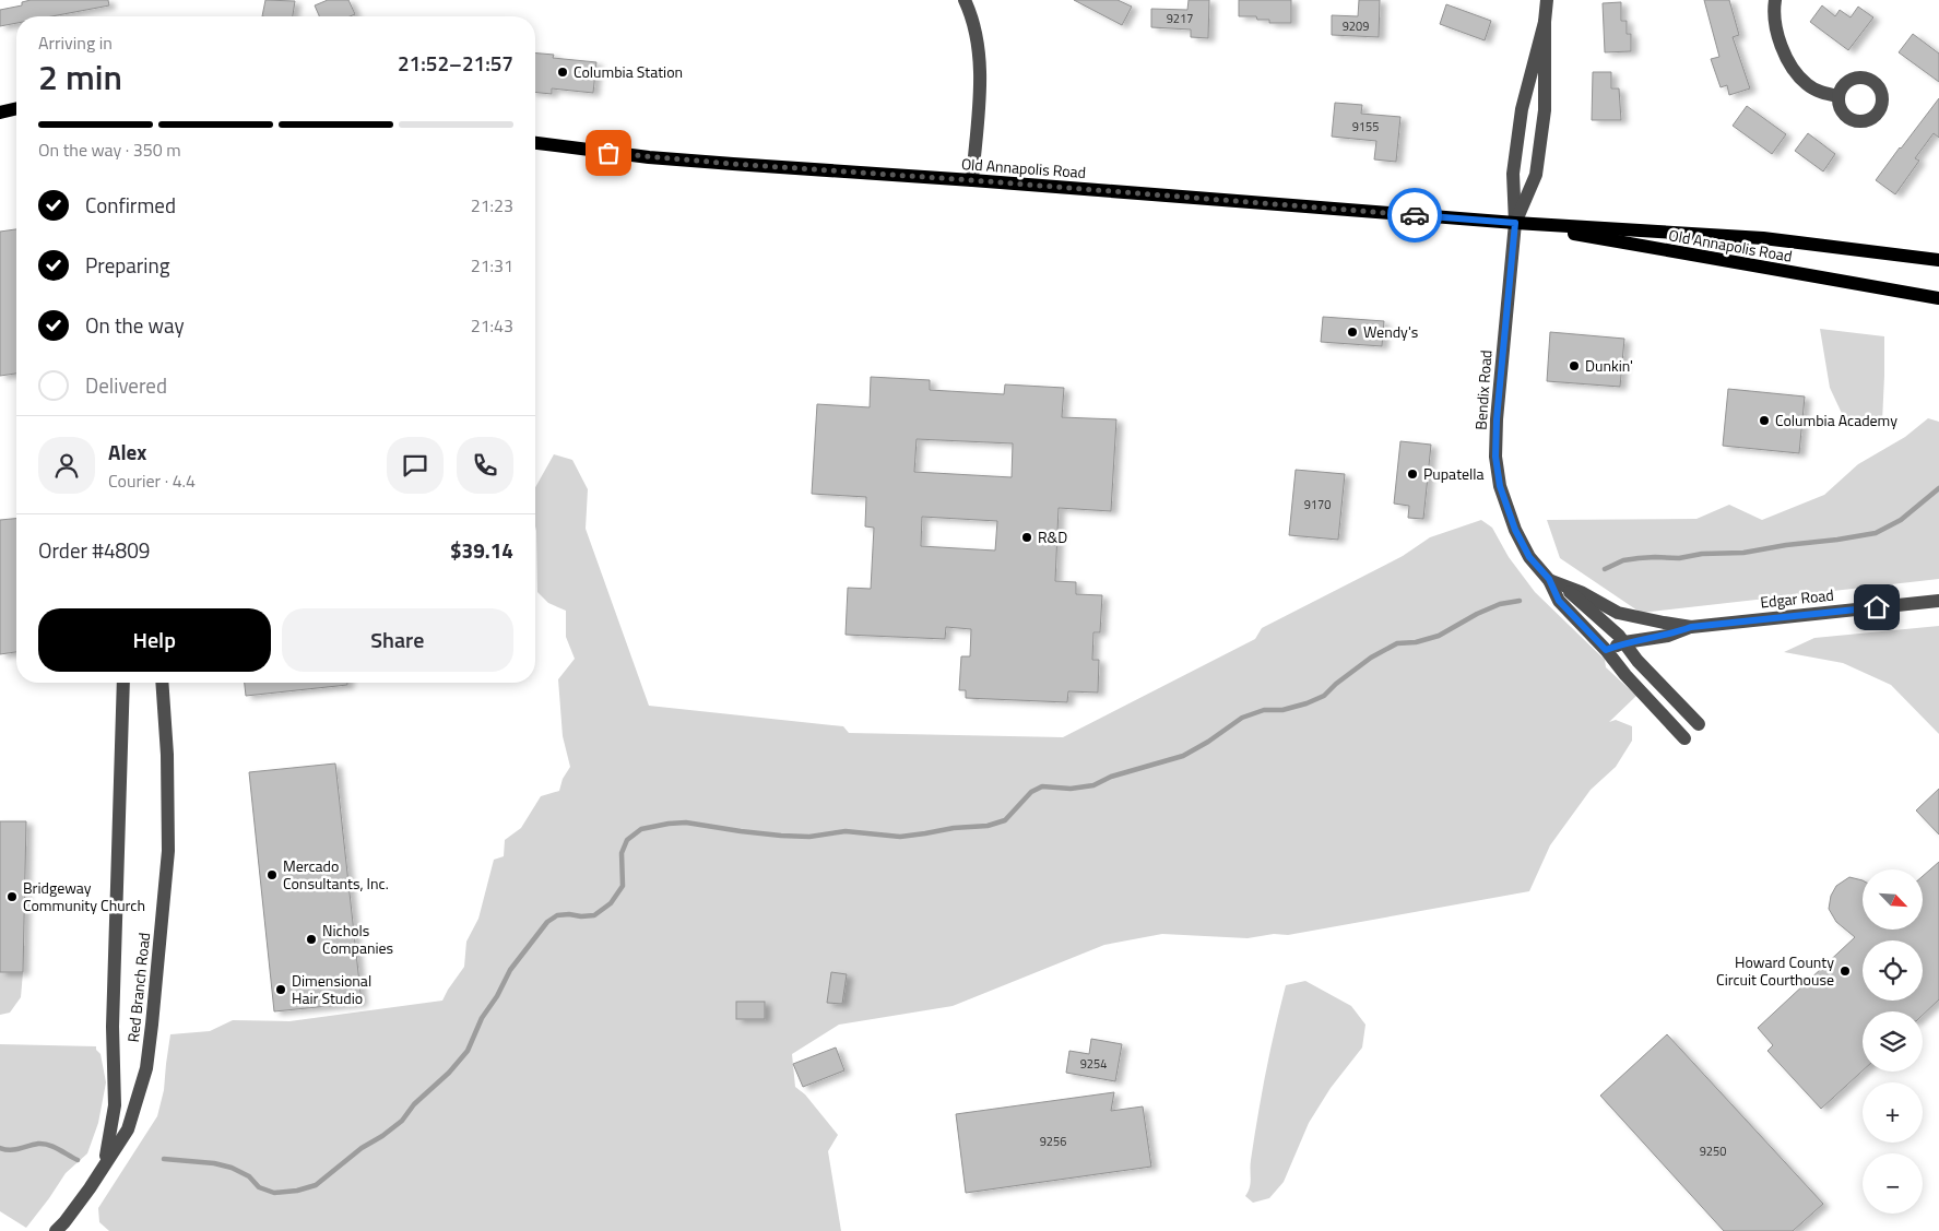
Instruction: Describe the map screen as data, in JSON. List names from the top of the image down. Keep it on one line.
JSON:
{"streets":{"main road":["Old Annapolis Road"],"street":["Bendix Road","Edgar Road","Red Branch Road"]},"crossings":[["Old Annapolis Road","Bendix Road"],["Bendix Road","Edgar Road"]],"places":["Columbia Station","Wendy's","Dunkin'","Columbia Academy","Pupatella","R&D","Mercado Consultants, Inc.","Bridgeway Community Church","Nichols Companies","Howard County Circuit Courthouse","Dimensional Hair Studio"],"house_numbers":["9217","9209","9155","9170","9254","9256","9250"],"north":"bottom right","page":{"heading":["2 min","Arriving in","21:52–21:57"],"panel":["Alex","Courier · 4.4","Order #4809","$39.14"],"bar":"On the way · 350 m","list":[["Confirmed","21:23"],["Preparing","21:31"],["On the way","21:43"],"Delivered"],"buttons":["Help","Share"],"map_buttons":["+","−"]}}
